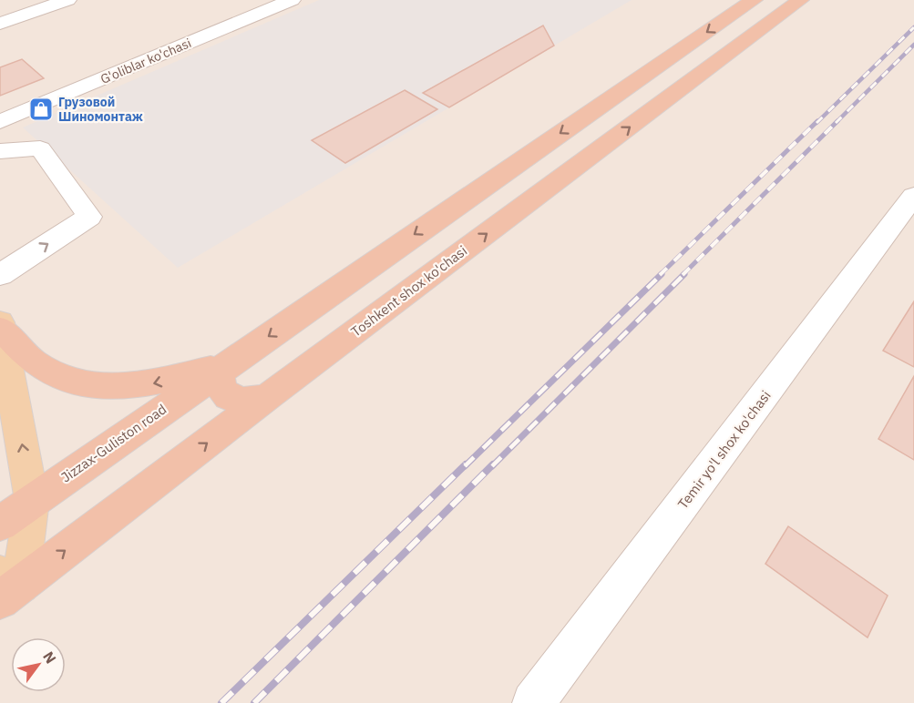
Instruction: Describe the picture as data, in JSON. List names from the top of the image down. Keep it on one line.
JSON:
{"streets":{"highway":["Toshkent shox ko'chasi","Jizzax-Guliston road"],"street":["G'oliblar ko'chasi","Temir yo'l shox ko'chasi"]},"places":{"shop":["Грузовой Шиномонтаж"]},"north":"top right"}
